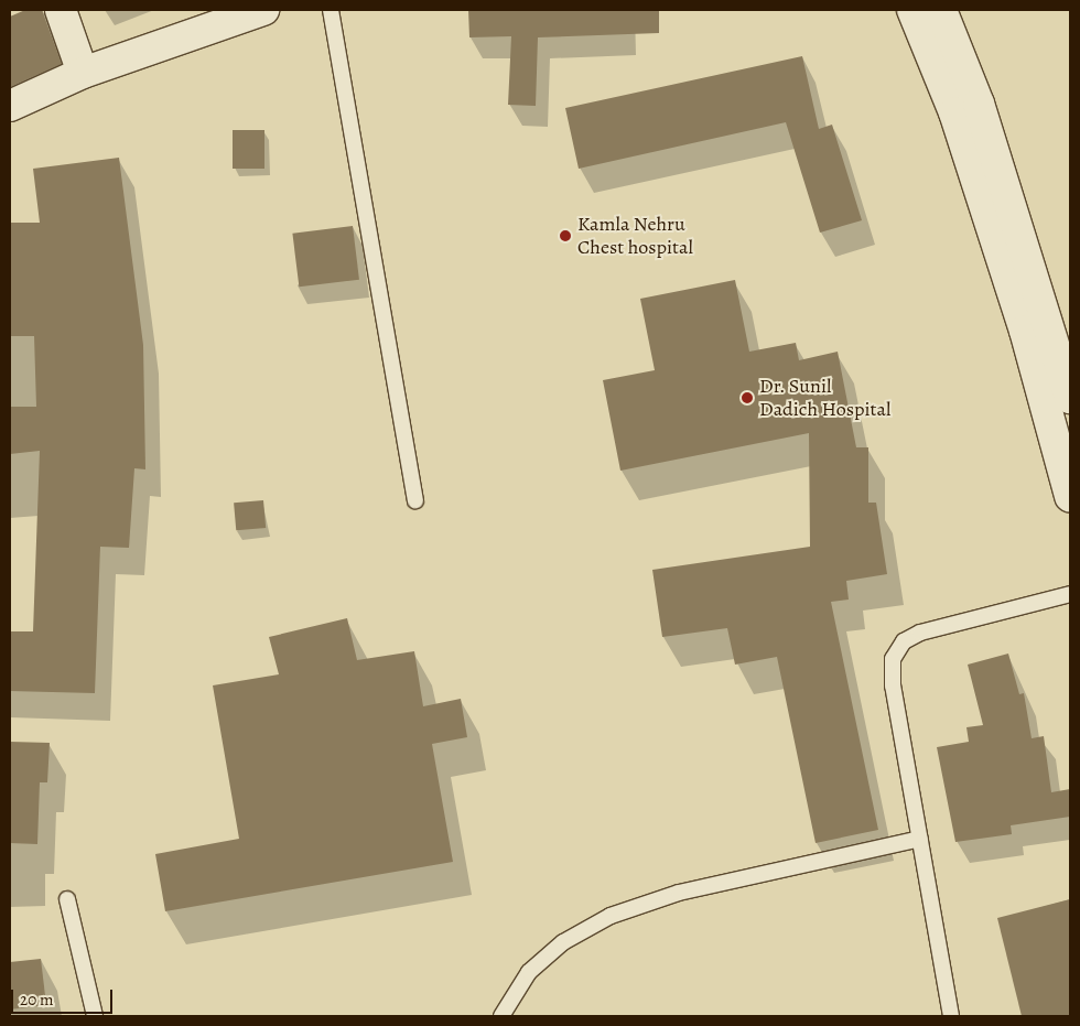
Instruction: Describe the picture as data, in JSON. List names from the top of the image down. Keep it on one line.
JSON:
{"places":["Kamla Nehru Chest hospital","Dr. Sunil Dadich Hospital"],"scale_bar":"20 m"}
